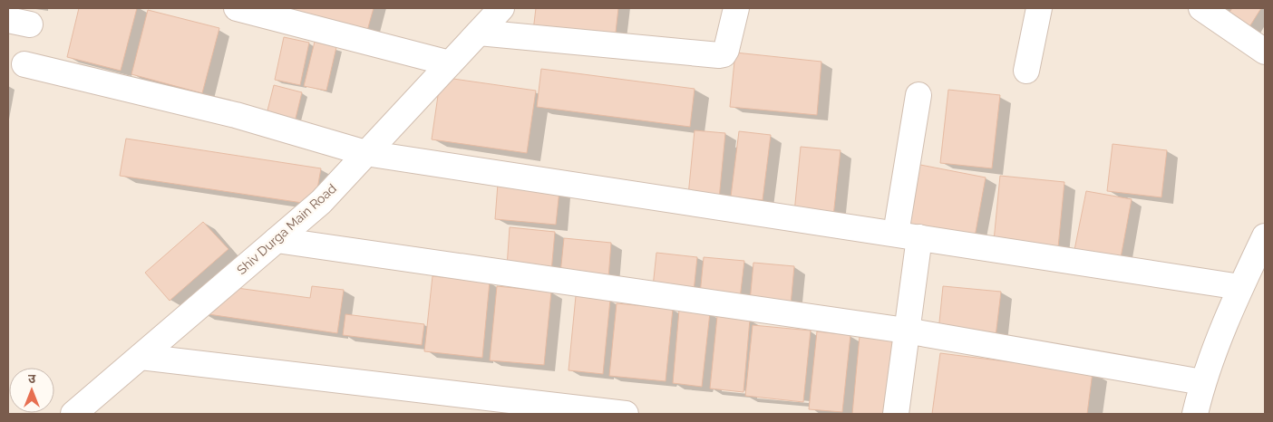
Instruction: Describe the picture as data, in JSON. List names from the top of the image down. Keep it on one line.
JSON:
{"streets":{"street":["Shiv Durga Main Road"]},"north":"top"}
